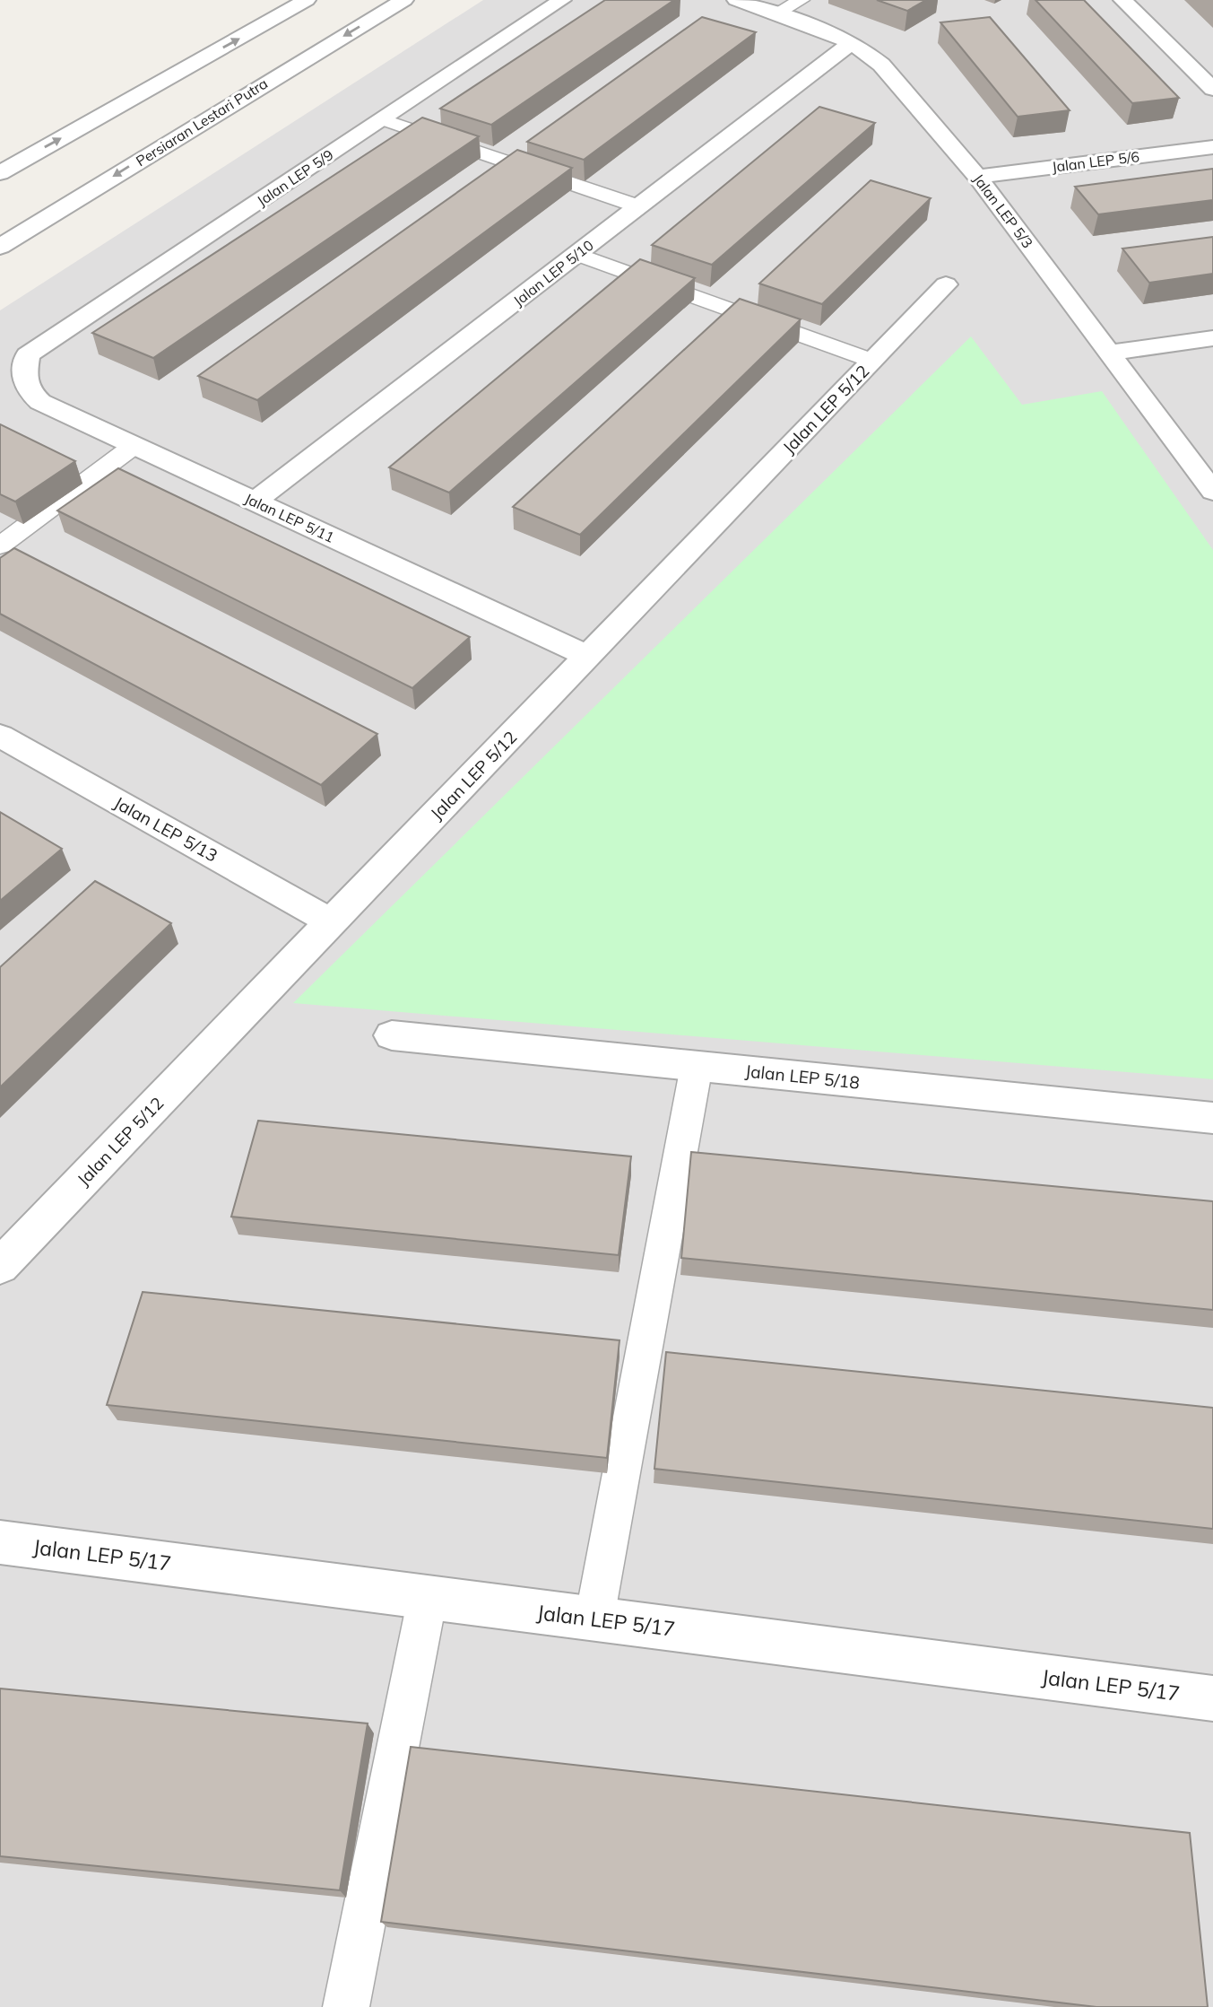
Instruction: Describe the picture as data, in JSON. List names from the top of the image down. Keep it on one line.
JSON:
{"streets":{"street":["Persiaran Lestari Putra","Jalan LEP 5/6","Jalan LEP 5/9","Jalan LEP 5/3","Jalan LEP 5/10","Jalan LEP 5/12","Jalan LEP 5/11","Jalan LEP 5/13","Jalan LEP 5/18","Jalan LEP 5/17"]},"crossings":[["Jalan LEP 5/6","Jalan LEP 5/3"],["Jalan LEP 5/9","Jalan LEP 5/11"],["Jalan LEP 5/3","Jalan LEP 5/10"],["Jalan LEP 5/10","Jalan LEP 5/11"],["Jalan LEP 5/12","Jalan LEP 5/11"],["Jalan LEP 5/12","Jalan LEP 5/13"]]}
